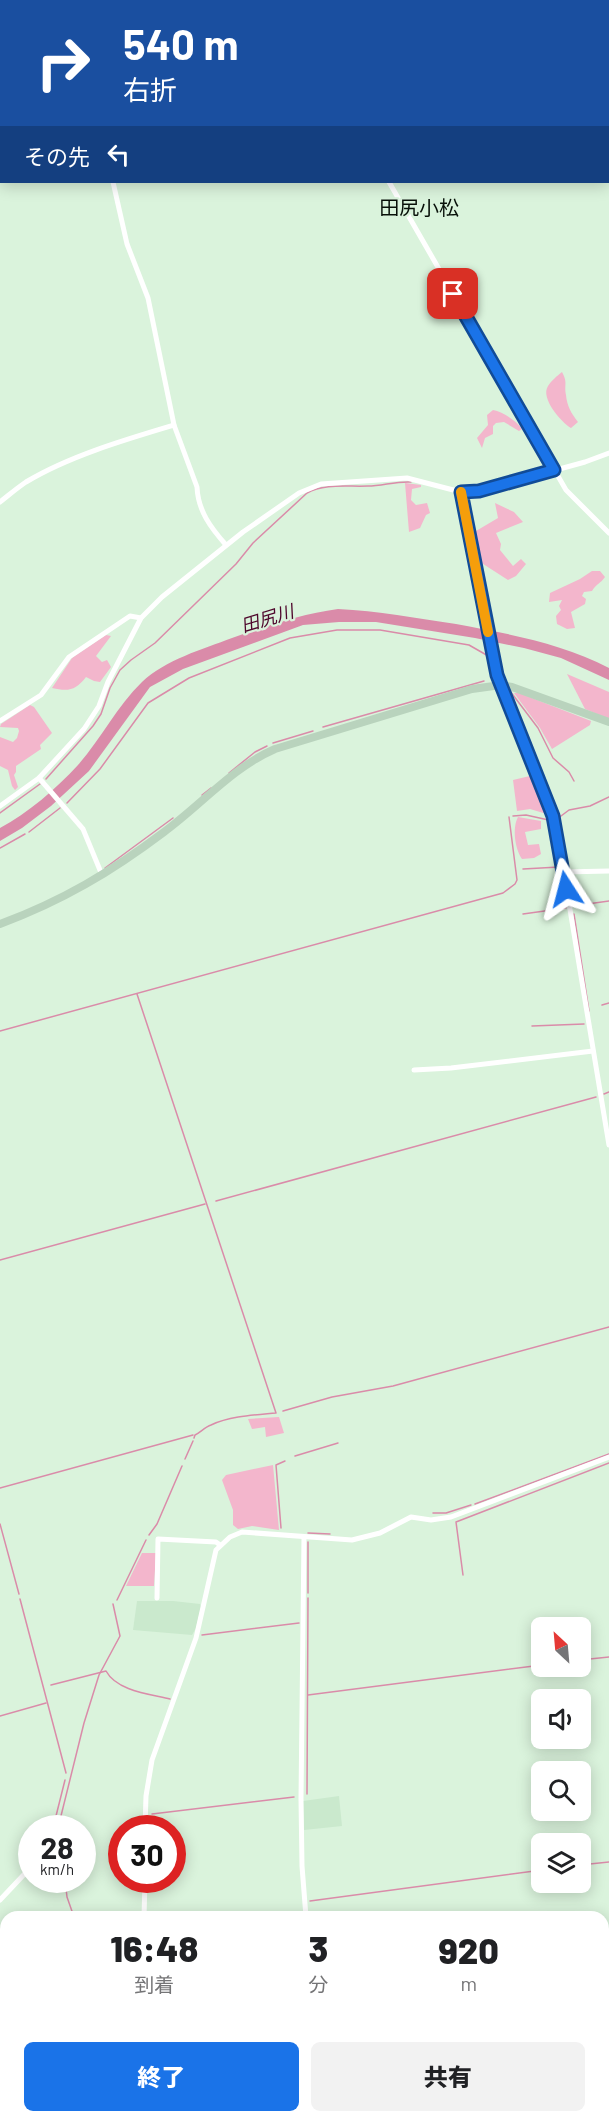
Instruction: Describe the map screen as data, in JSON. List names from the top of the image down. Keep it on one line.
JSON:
{"districts":["田尻小松"],"water":["田尻川"],"north":"top left","page":{"turn":["540 m","右折"],"then":"その先","speed":"28 km/h","limit":"30","eta":["16:48","到着","3","分","920","m"],"buttons":["終了","共有"]}}
